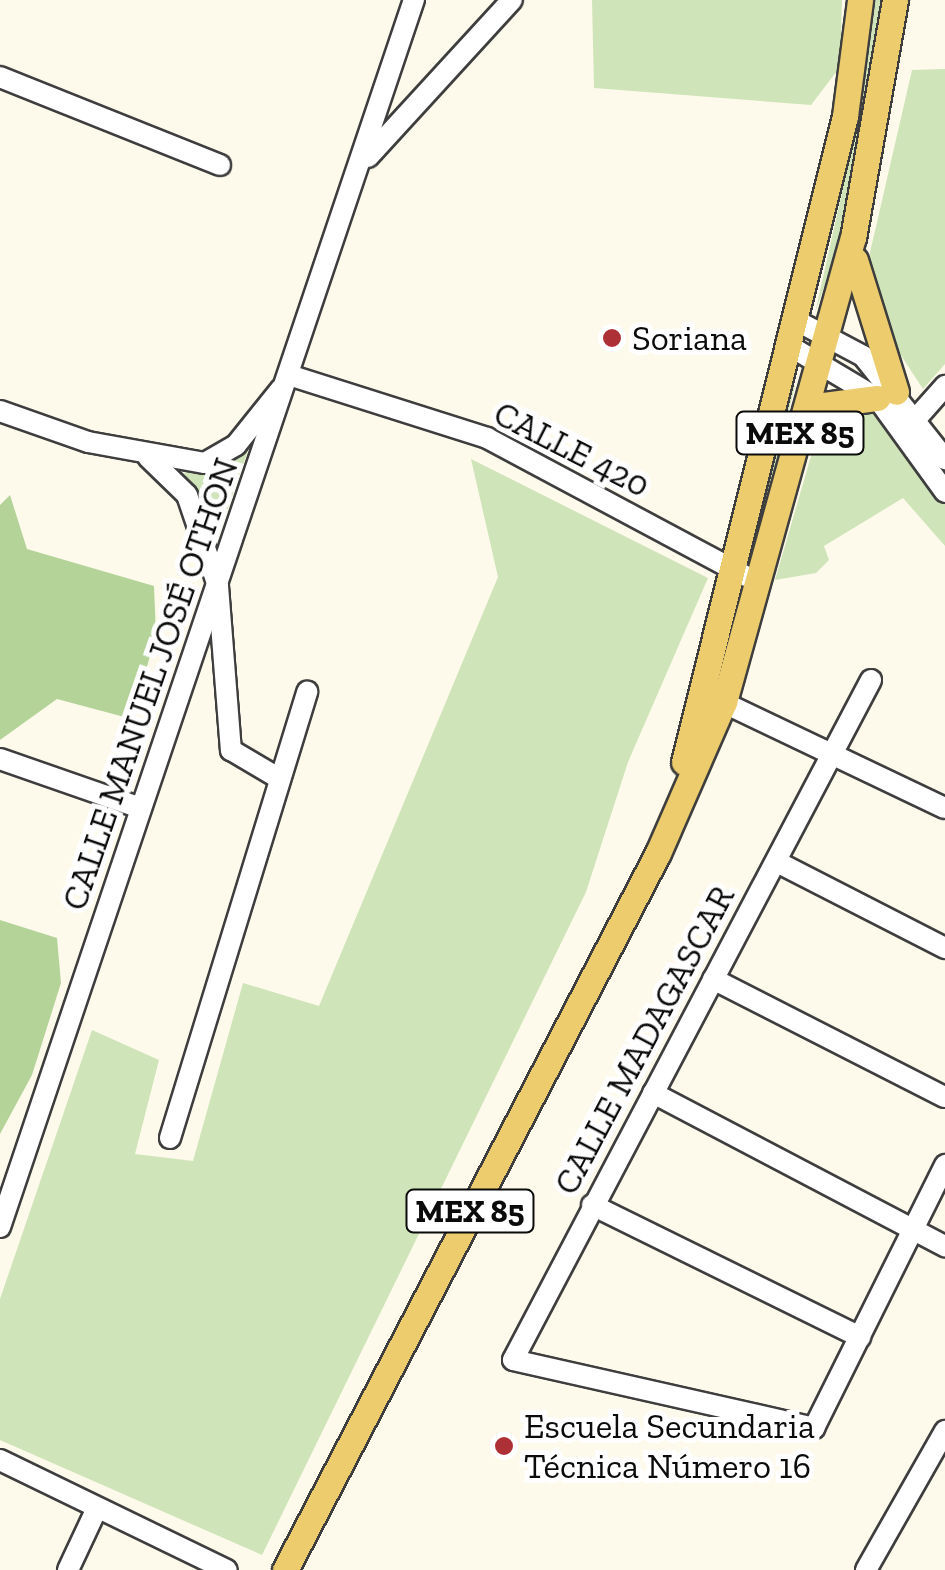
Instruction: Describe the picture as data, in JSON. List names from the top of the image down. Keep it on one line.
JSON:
{"streets":{"main road":["MEX 85"],"street":["CALLE 420","CALLE MANUEL JOSÉ OTHON","CALLE MADAGASCAR"]},"crossings":[["MEX 85","CALLE 420"],["CALLE 420","CALLE MANUEL JOSÉ OTHON"]],"places":["Soriana","Escuela Secundaria Técnica Número 16"]}
